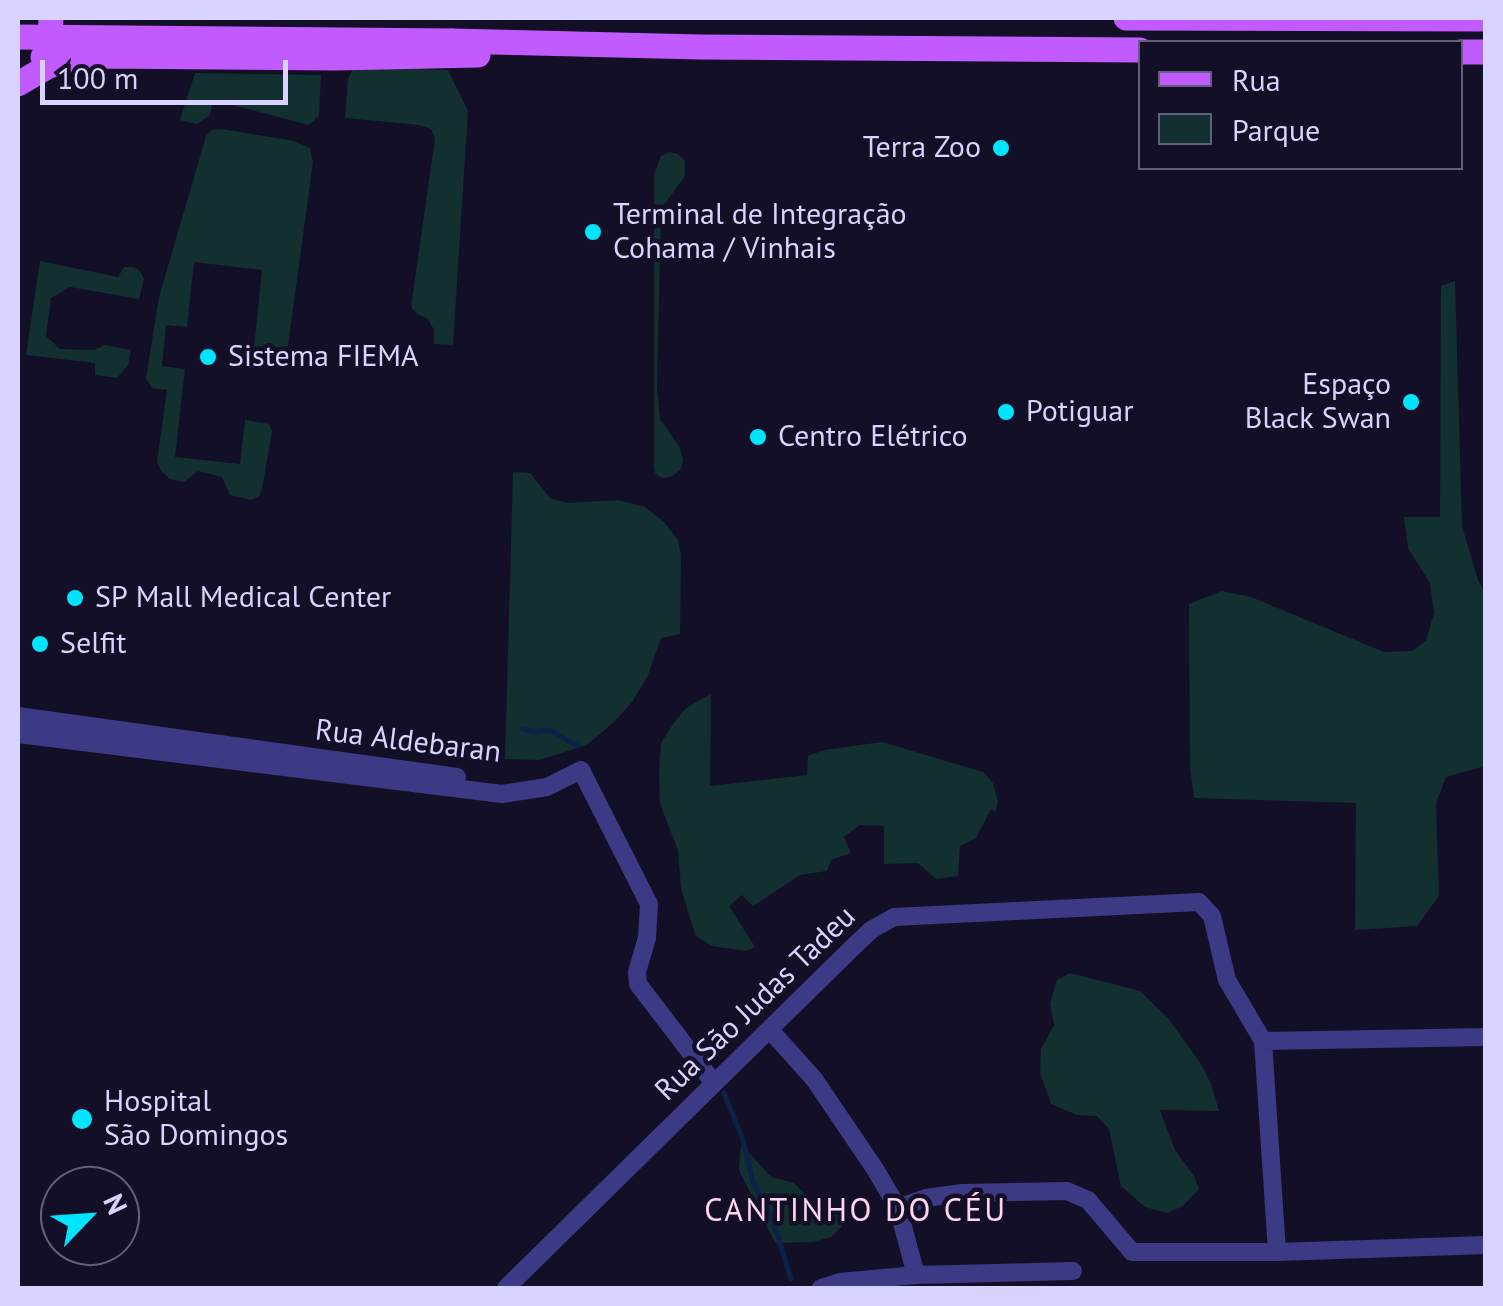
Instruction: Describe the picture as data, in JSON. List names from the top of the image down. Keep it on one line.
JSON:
{"streets":{"street":["Rua Aldebaran","Rua São Judas Tadeu"]},"districts":["CANTINHO DO CÉU"],"places":["Terra Zoo","Terminal de Integração Cohama / Vinhais","Sistema FIEMA","Espaço Black Swan","Potiguar","Centro Elétrico","SP Mall Medical Center","Selfit","Hospital São Domingos"],"legend":["Rua","Parque"],"scale_bar":"100 m","north":"top right"}
